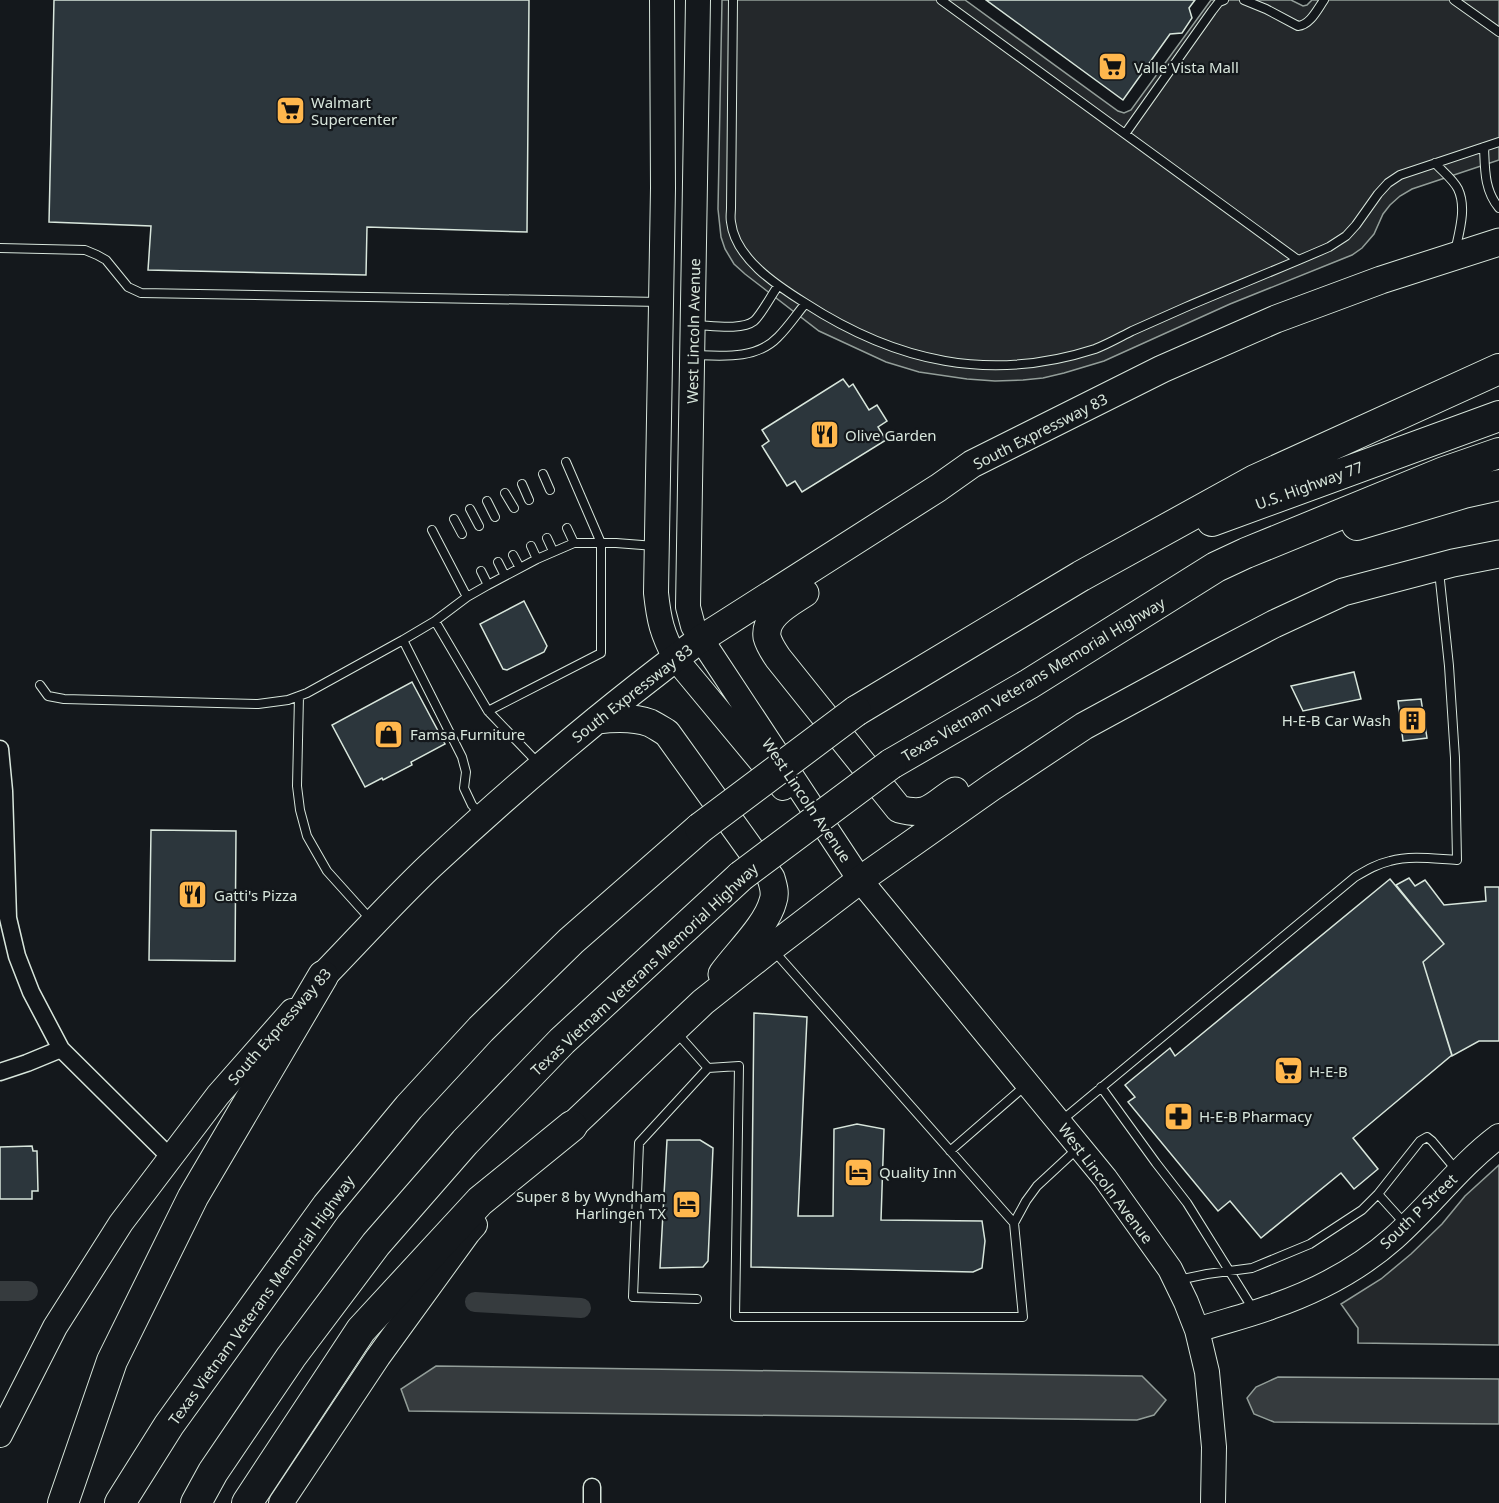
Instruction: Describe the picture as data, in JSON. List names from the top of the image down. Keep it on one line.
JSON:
{"streets":{"highway":["U.S. Highway 77","Texas Vietnam Veterans Memorial Highway"],"main road":["South Expressway 83"],"street":["West Lincoln Avenue","South P Street"]},"crossings":[["West Lincoln Avenue","South Expressway 83"],["West Lincoln Avenue","South P Street"],["U.S. Highway 77","Texas Vietnam Veterans Memorial Highway"]],"places":{"supermarket":["Valle Vista Mall","Walmart Supercenter","H-E-B"],"restaurant":["Olive Garden","Gatti's Pizza"],"building":["H-E-B Car Wash"],"shop":["Famsa Furniture"],"pharmacy":["H-E-B Pharmacy"],"hotel":["Quality Inn","Super 8 by Wyndham Harlingen TX"]}}
